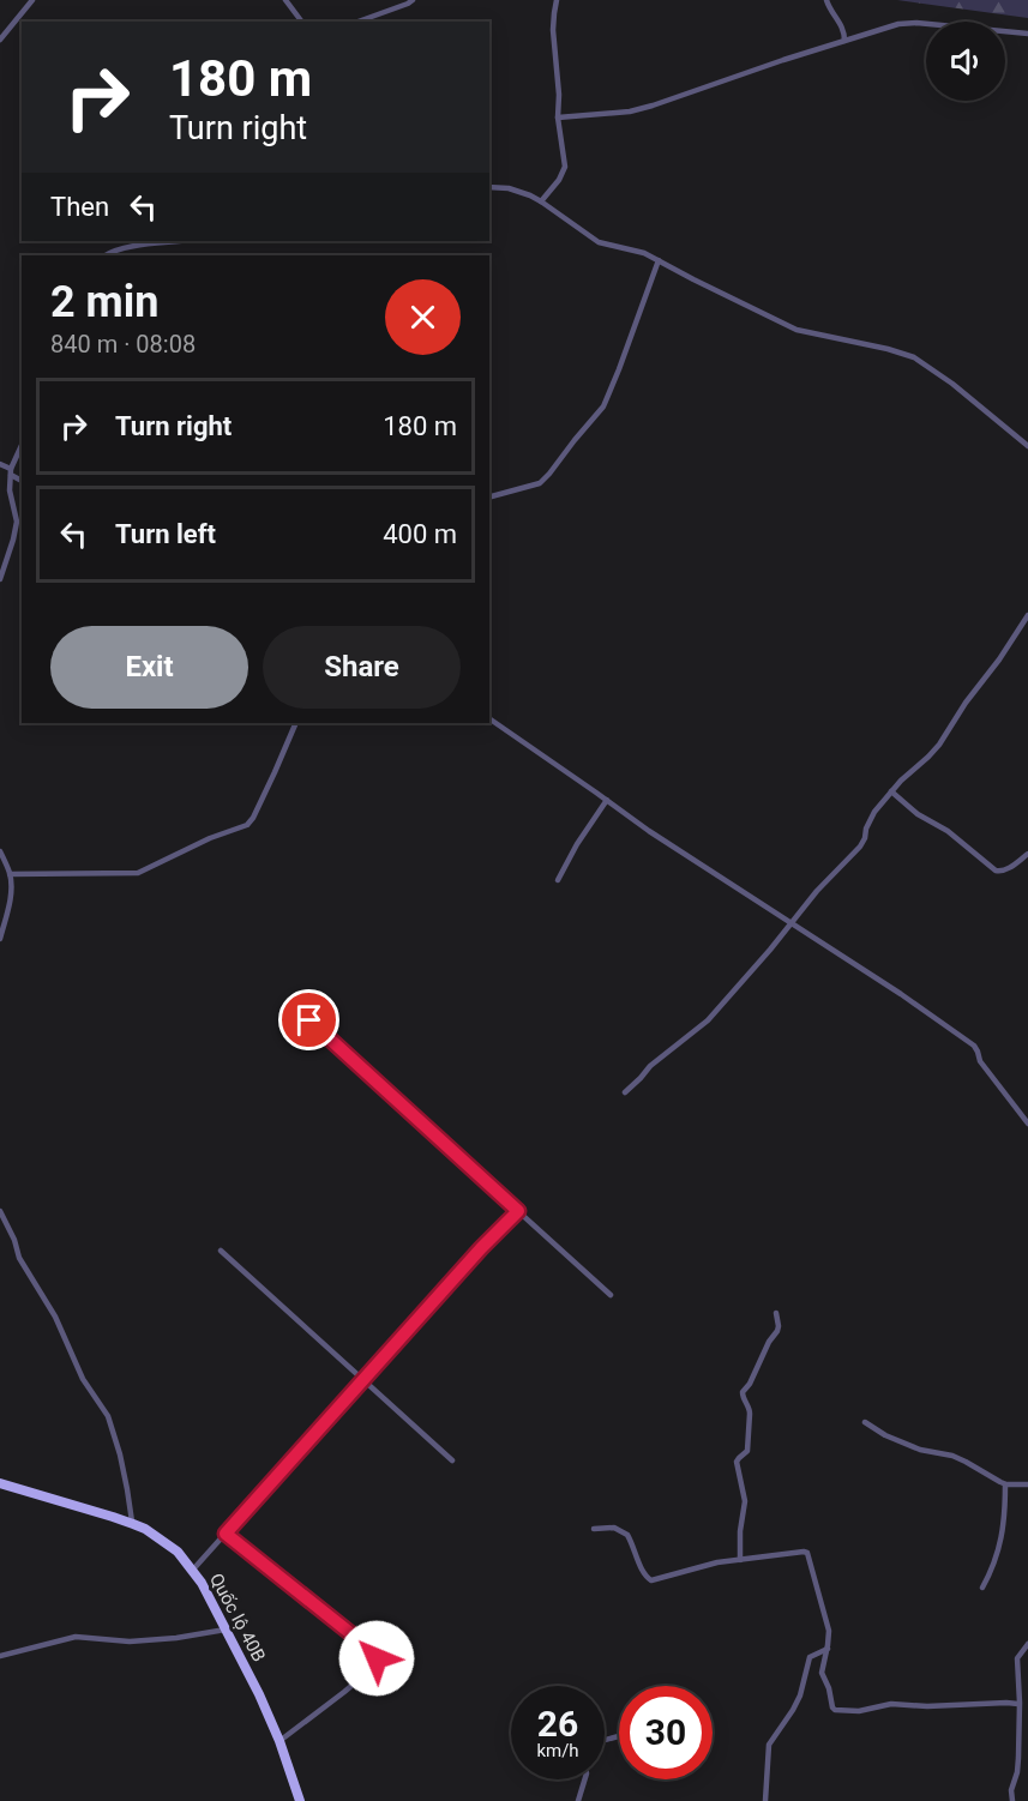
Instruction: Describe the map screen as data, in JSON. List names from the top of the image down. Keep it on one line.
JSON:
{"streets":{"highway":["Quốc lộ 40B"]},"page":{"turn":["180 m","Turn right"],"then":"Then","heading":["2 min","840 m · 08:08"],"list":[{"name":"Turn right","value":"180 m"},{"name":"Turn left","value":"400 m"}],"buttons":["Exit","Share"],"speed":"26 km/h","limit":"30"}}
